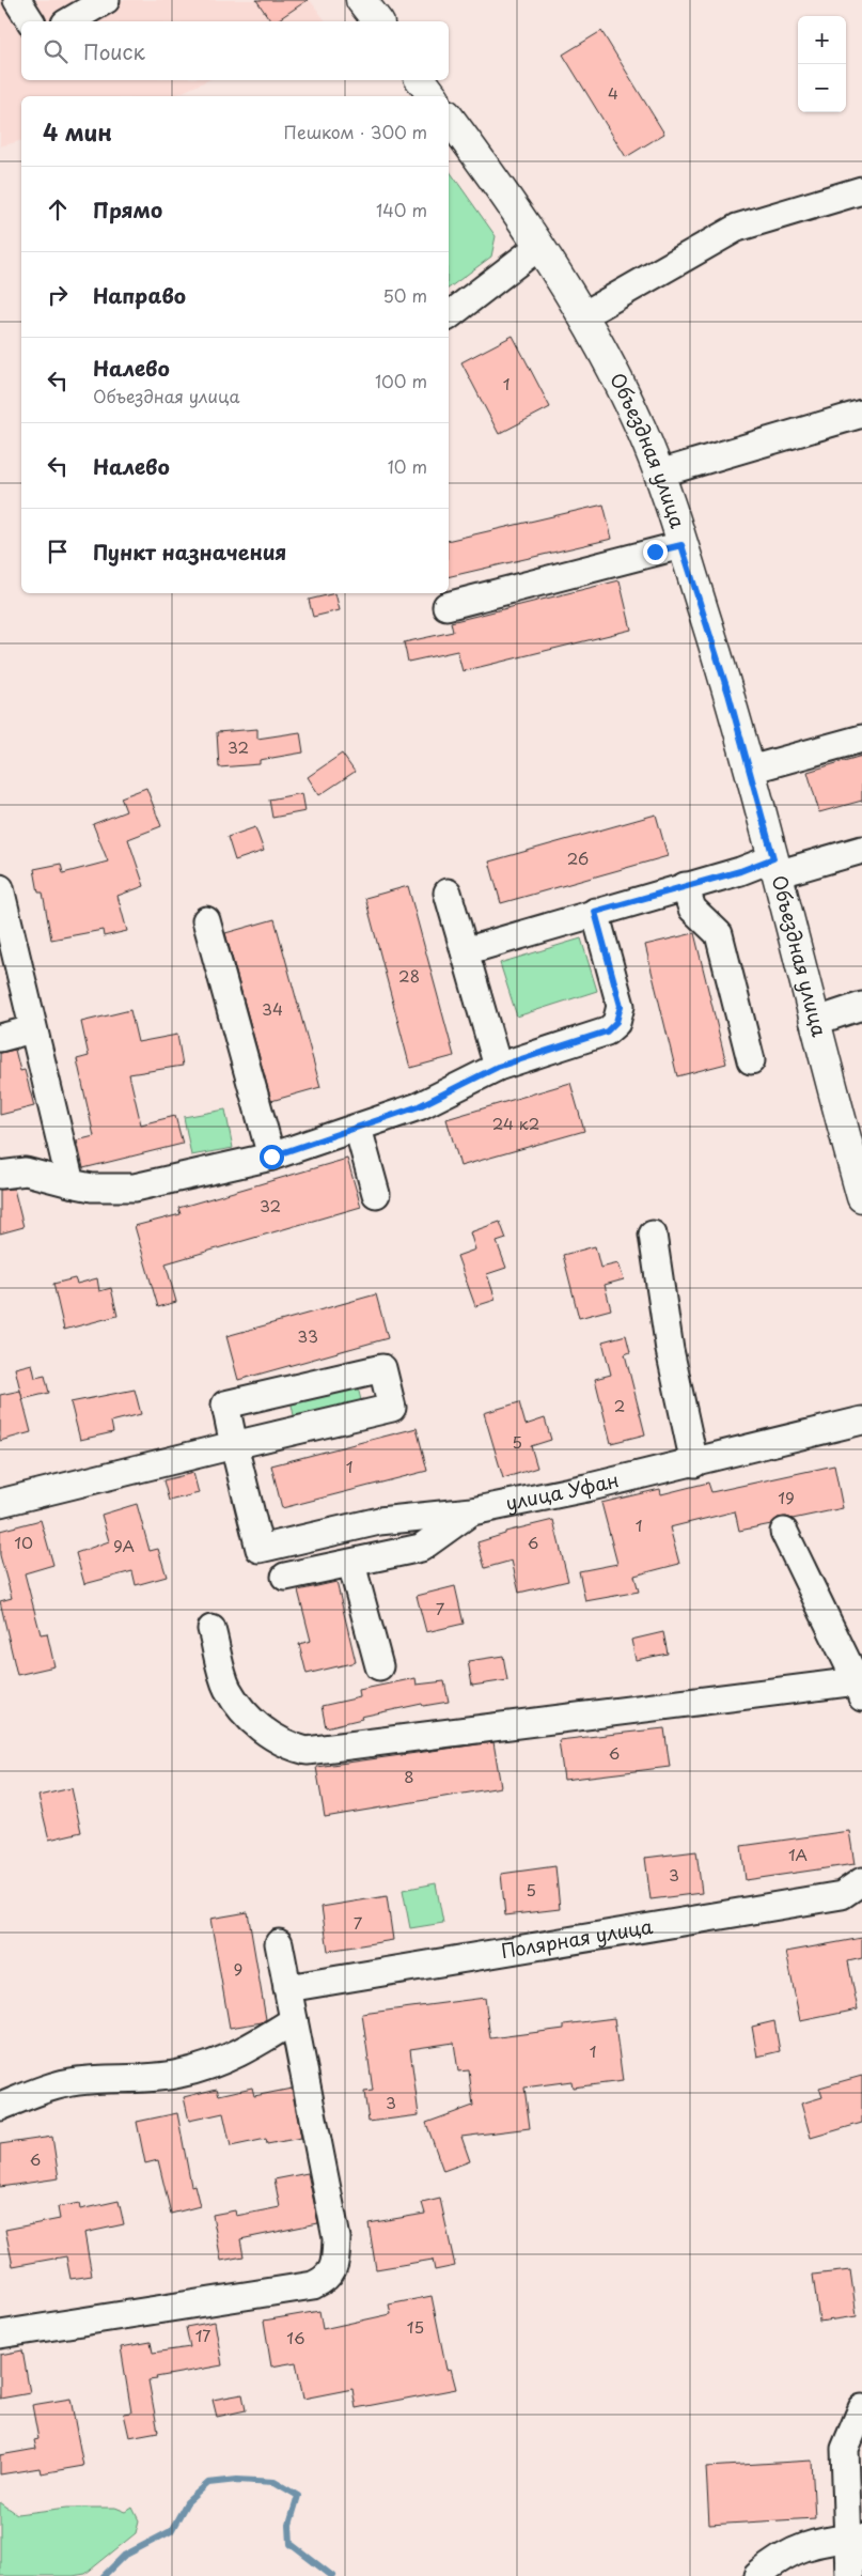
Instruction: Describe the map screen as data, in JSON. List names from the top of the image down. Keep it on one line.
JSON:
{"streets":{"main road":["Объездная улица"],"street":["улица Уфан","Полярная улица"]},"house_numbers":["4","1","32","26","28","34","24 к2","32","33","2","5","1","19","1","10","6","9А","7","6","8","1А","3","5","7","9","1","3","6","15","17","16"],"page":{"map_buttons":["+","−"],"search":"Поиск","heading":["4 мин","Пешком · 300 m"],"list":[["Прямо","140 m"],["Направо","50 m"],["Налево","Объездная улица","100 m"],["Налево","10 m"],"Пункт назначения"]}}
